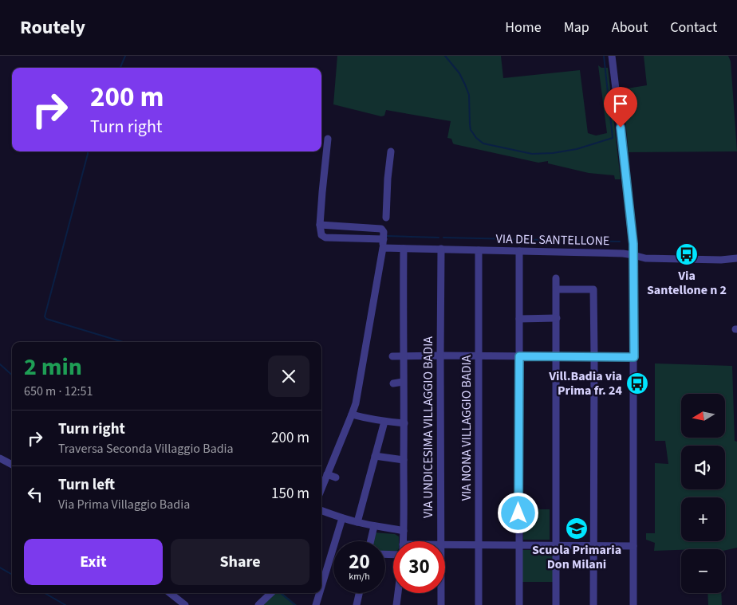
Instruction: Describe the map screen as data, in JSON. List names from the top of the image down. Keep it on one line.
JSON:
{"streets":{"street":["VIA DEL SANTELLONE","VIA UNDICESIMA VILLAGGIO BADIA","VIA NONA VILLAGGIO BADIA"]},"crossings":[["VIA DEL SANTELLONE","VIA UNDICESIMA VILLAGGIO BADIA"],["VIA DEL SANTELLONE","VIA NONA VILLAGGIO BADIA"]],"places":{"bus stop":["Via Santellone n 2","Vill.Badia via Prima fr. 24"],"school or university":["Scuola Primaria Don Milani"]},"north":"left","page":{"header":"Routely","nav":["Home","Map","About","Contact"],"turn":["200 m","Turn right"],"heading":["2 min","650 m · 12:51"],"map_buttons":["+","−"],"list":[{"name":"Turn right","note":"Traversa Seconda Villaggio Badia","value":"200 m"},{"name":"Turn left","note":"Via Prima Villaggio Badia","value":"150 m"}],"buttons":["Exit","Share"],"speed":"20 km/h","limit":"30"}}
